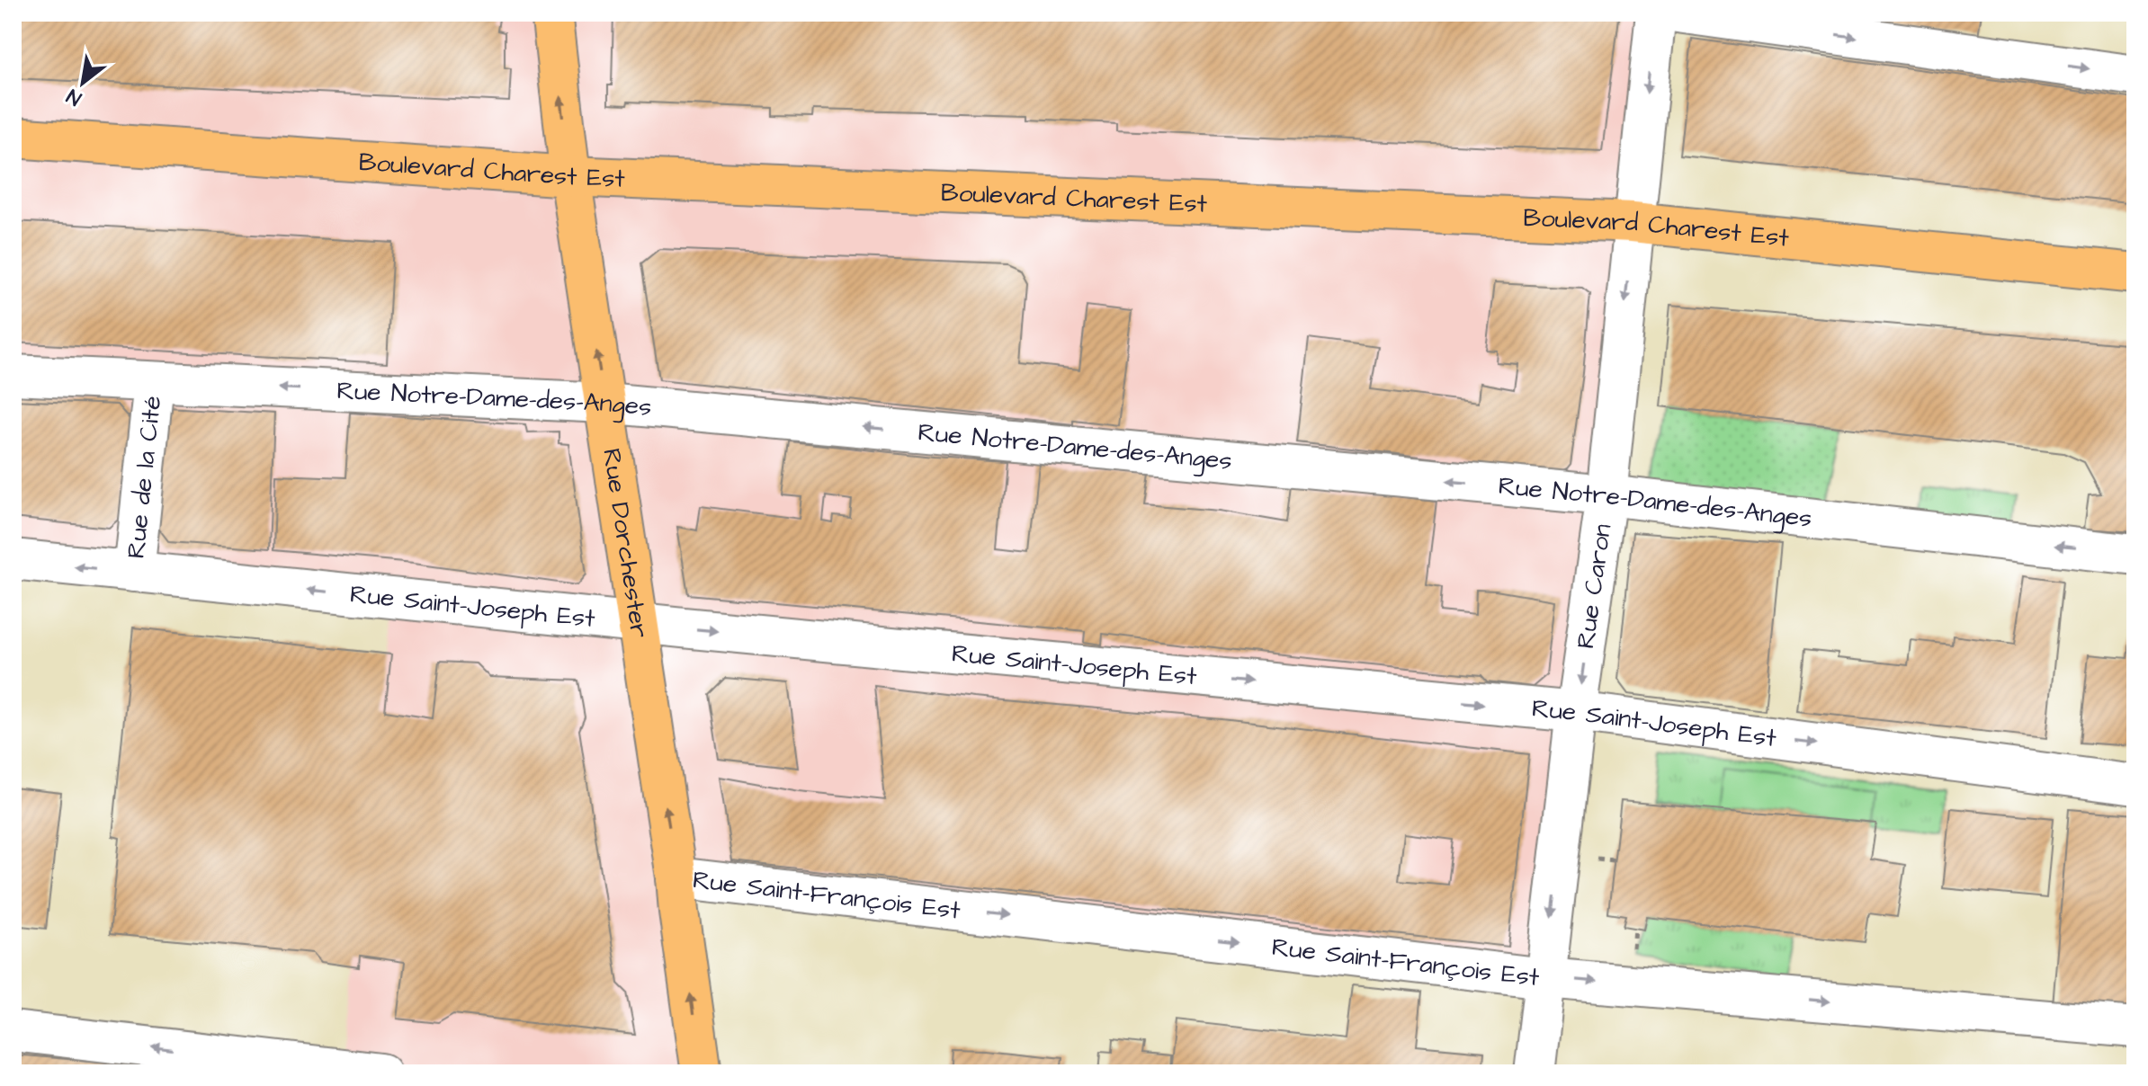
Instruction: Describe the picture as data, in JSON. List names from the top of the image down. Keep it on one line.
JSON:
{"streets":{"main road":["Boulevard Charest Est","Rue Dorchester"],"street":["Rue Notre-Dame-des-Anges","Rue de la Cité","Rue Caron","Rue Saint-Joseph Est","Rue Saint-François Est"]},"crossings":[["Boulevard Charest Est","Rue Dorchester"],["Boulevard Charest Est","Rue Caron"],["Rue Notre-Dame-des-Anges","Rue de la Cité"],["Rue Notre-Dame-des-Anges","Rue Dorchester"],["Rue Notre-Dame-des-Anges","Rue Caron"],["Rue de la Cité","Rue Saint-Joseph Est"],["Rue Dorchester","Rue Saint-Joseph Est"],["Rue Dorchester","Rue Saint-François Est"],["Rue Caron","Rue Saint-Joseph Est"],["Rue Caron","Rue Saint-François Est"]],"one_way":["Rue Notre-Dame-des-Anges","Rue Dorchester","Rue Caron","Rue Saint-François Est"],"north":"bottom left"}
